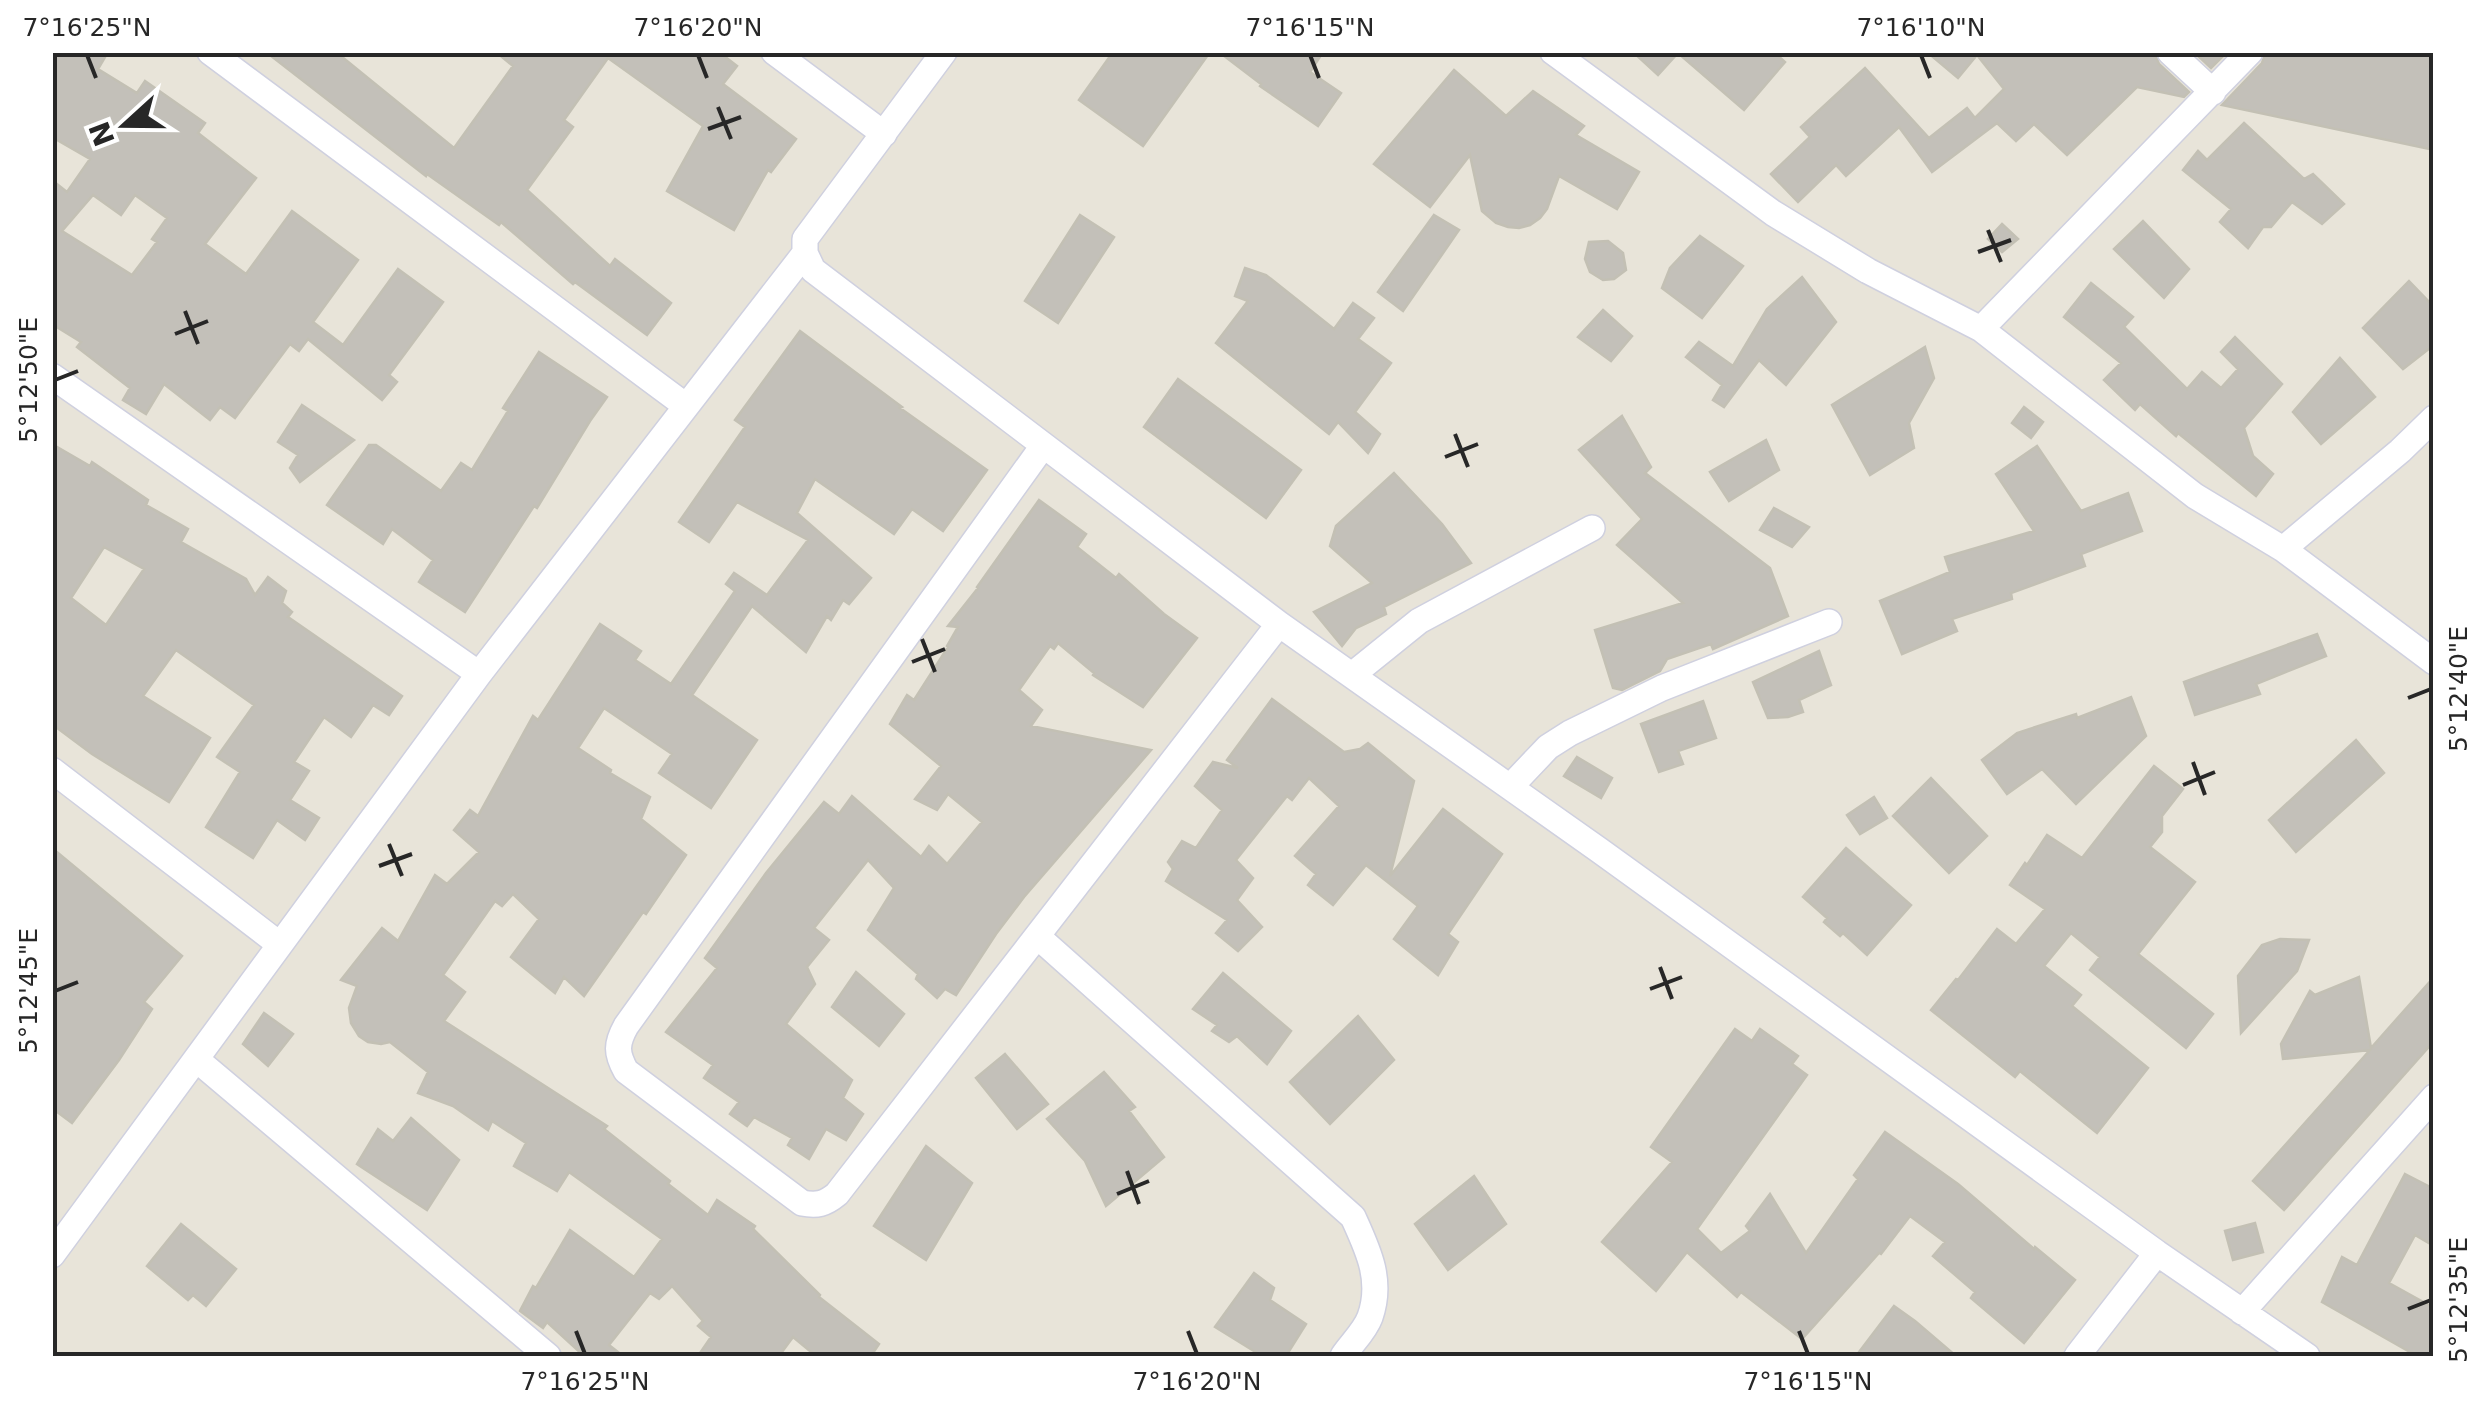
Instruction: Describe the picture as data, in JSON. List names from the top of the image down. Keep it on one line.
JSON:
{"north":"left","coordinates":["7°16'25\"N","7°16'20\"N","7°16'15\"N","7°16'10\"N","5°12'50\"E","5°12'40\"E","5°12'45\"E","5°12'35\"E"]}
